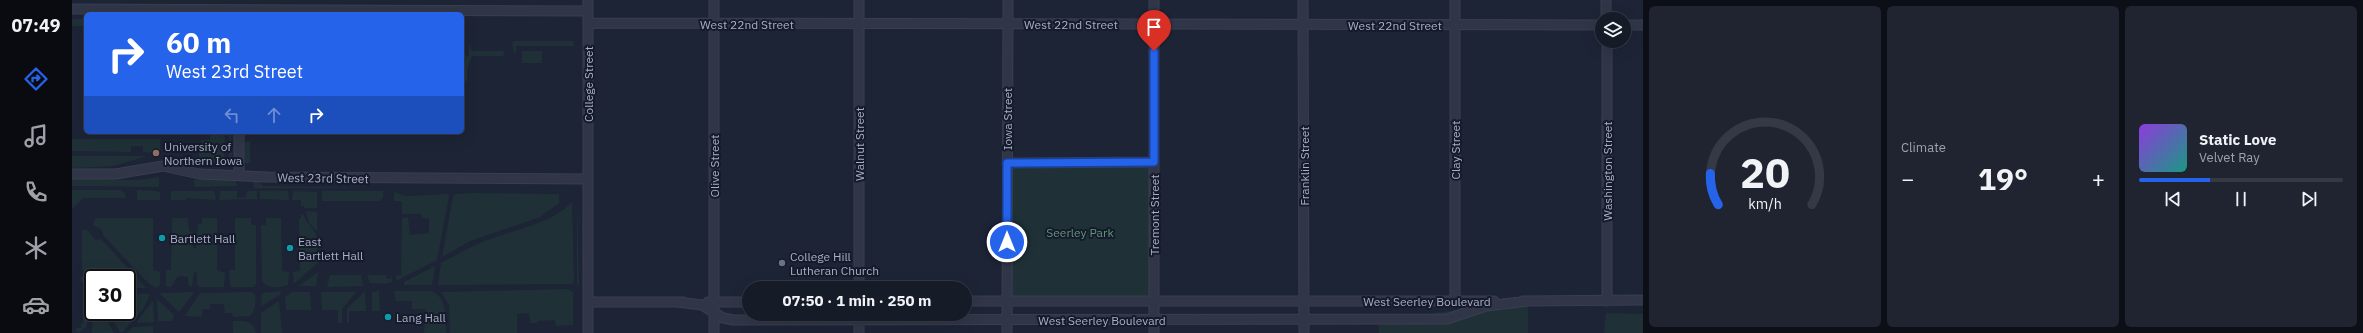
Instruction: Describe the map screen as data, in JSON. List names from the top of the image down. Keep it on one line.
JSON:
{"streets":{"street":["West 22nd Street","College Street","Iowa Street","Walnut Street","Clay Street","Olive Street","Franklin Street","Washington Street","West 23rd Street","Tremont Street","West Seerley Boulevard"]},"crossings":[["West 22nd Street","College Street"],["West 22nd Street","Iowa Street"],["West 22nd Street","Walnut Street"],["West 22nd Street","Clay Street"],["West 22nd Street","Olive Street"],["West 22nd Street","Franklin Street"],["West 22nd Street","Tremont Street"],["College Street","West 23rd Street"],["College Street","West Seerley Boulevard"],["Iowa Street","West Seerley Boulevard"],["Clay Street","West Seerley Boulevard"],["Olive Street","West Seerley Boulevard"],["Franklin Street","West Seerley Boulevard"],["Washington Street","West Seerley Boulevard"],["Tremont Street","West Seerley Boulevard"]],"parks":["Seerley Park"],"places":["University of Northern Iowa","Bartlett Hall","East Bartlett Hall","College Hill Lutheran Church","Lang Hall"],"page":{"tabs":"07:49","tile":"Climate","turn":["60 m","West 23rd Street"],"song":["Static Love","Velvet Ray"],"heat":["−","19°","+"],"limit":"30","trip":"07:50 · 1 min · 250 m","gauge":["20","km/h"]}}
